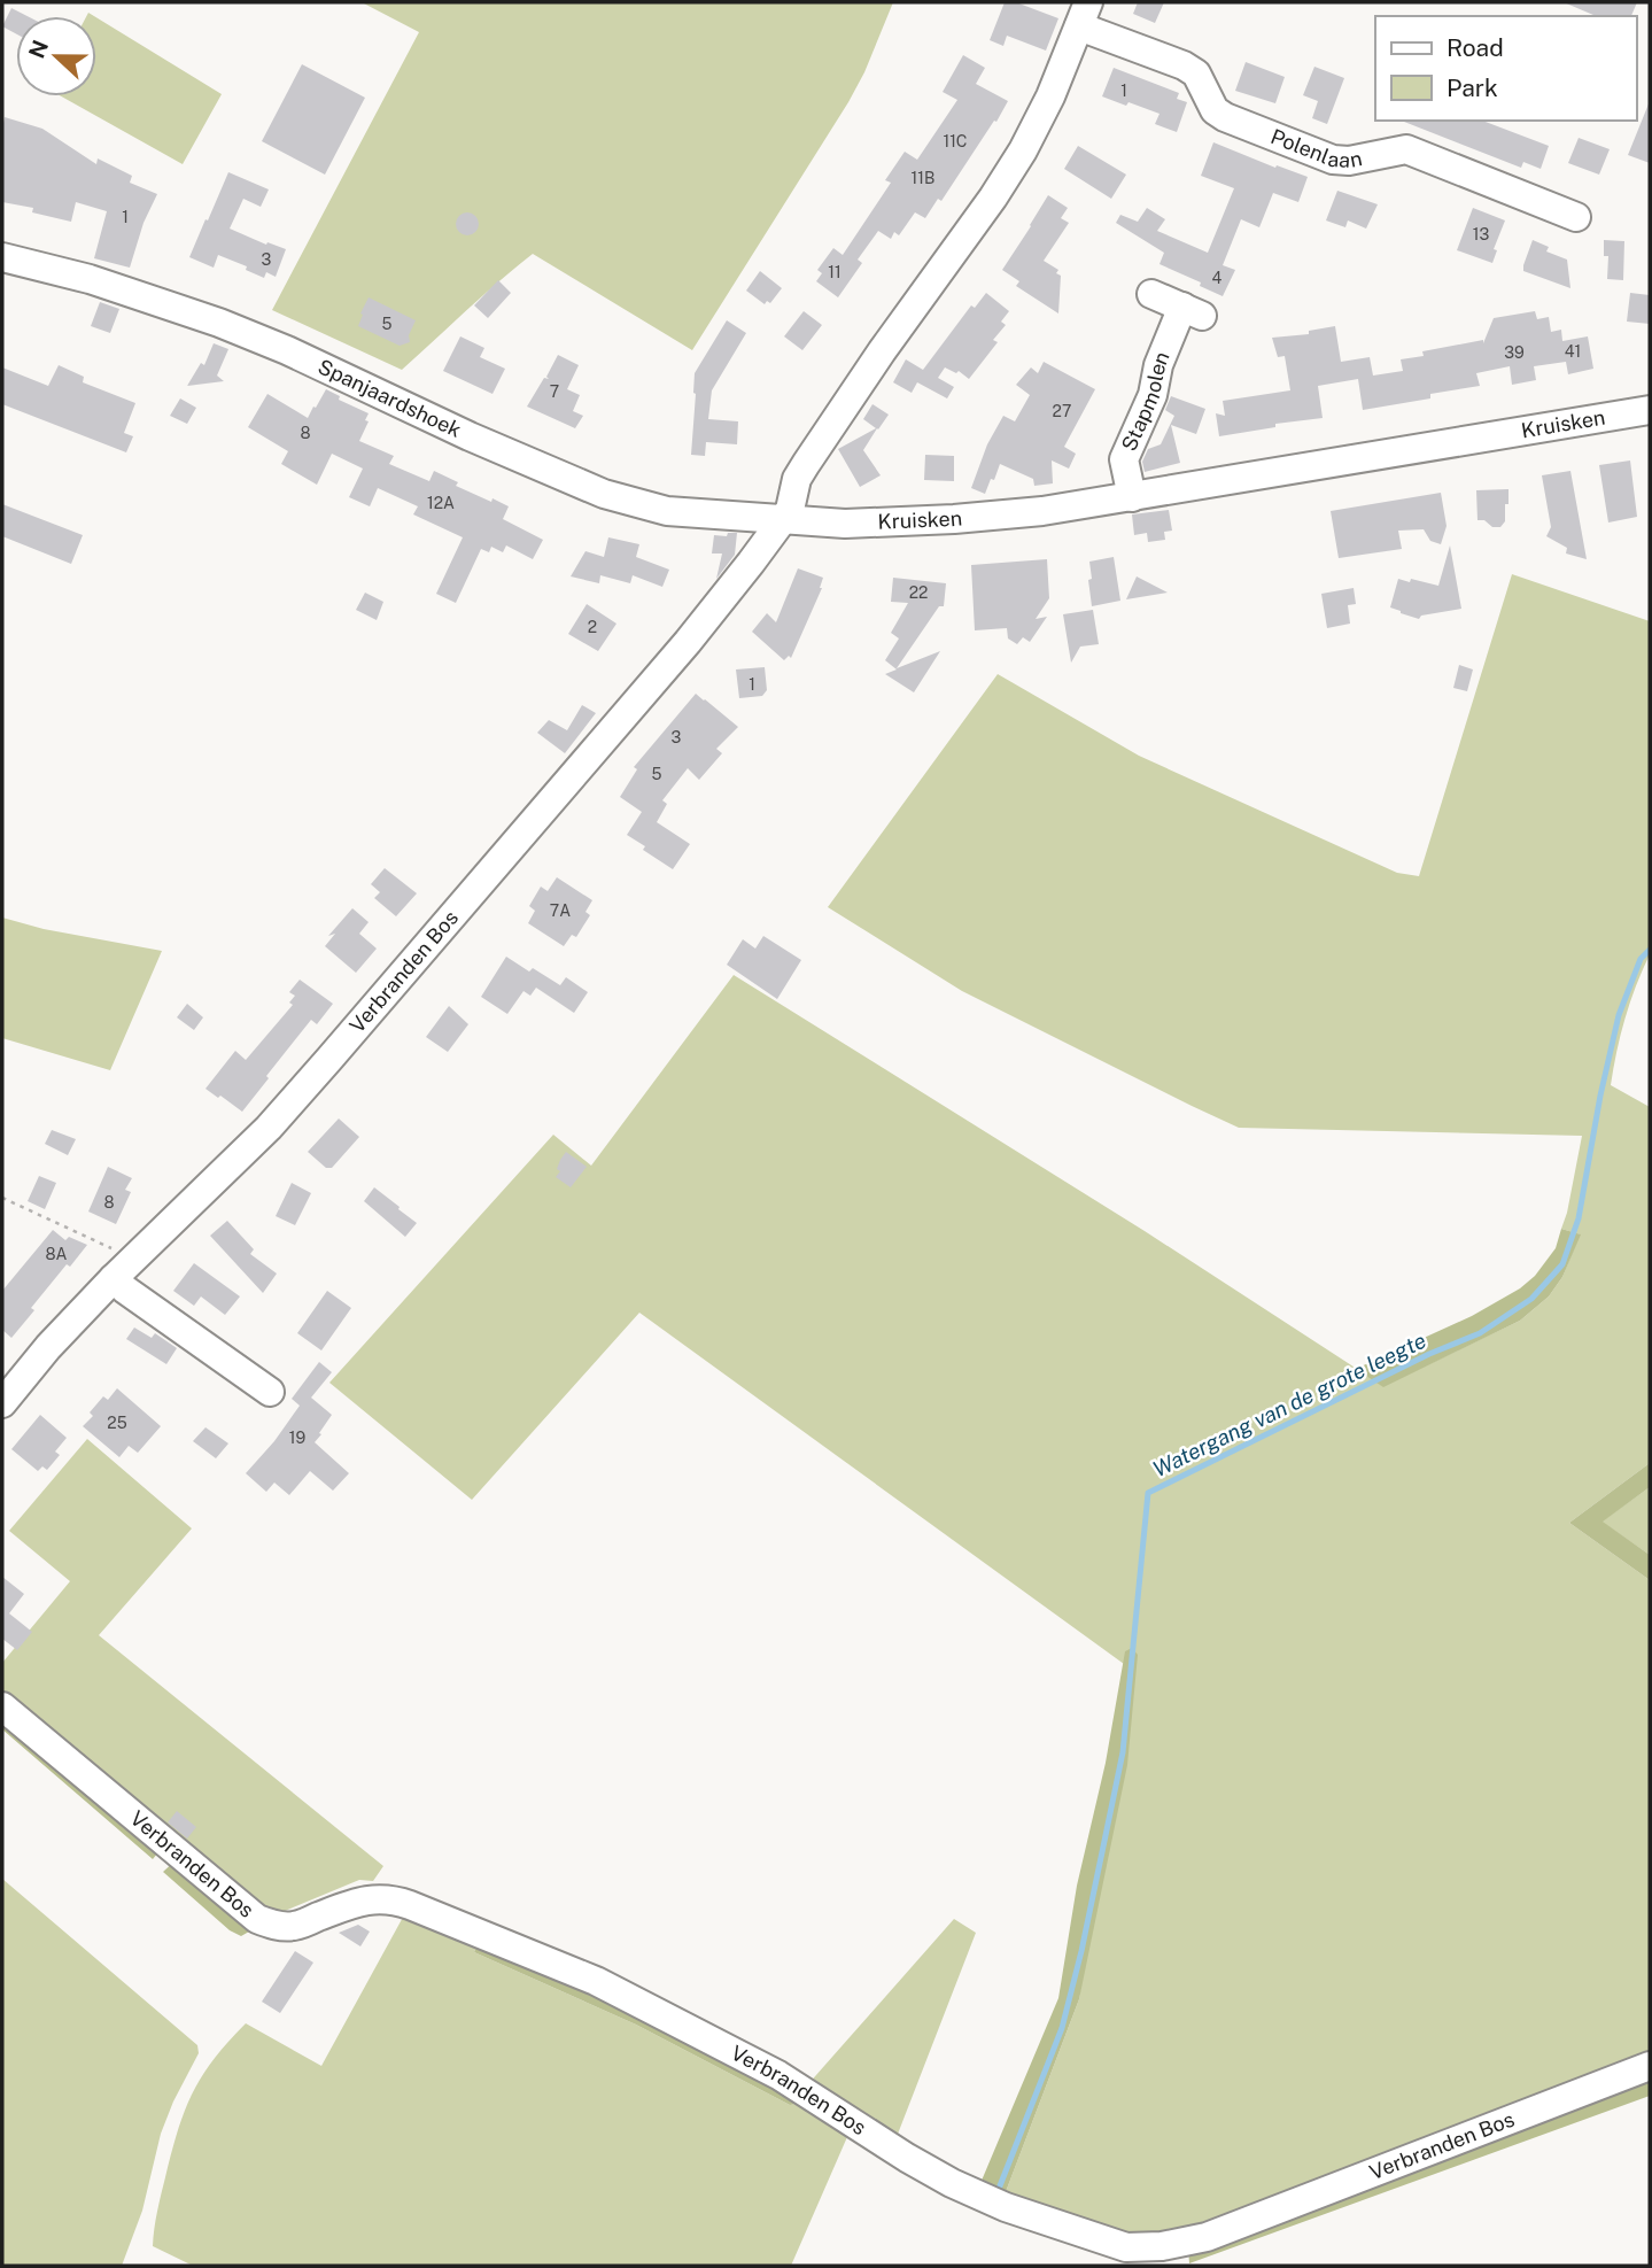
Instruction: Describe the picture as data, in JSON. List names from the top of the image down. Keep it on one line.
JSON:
{"streets":{"street":["Polenlaan","Spanjaardshoek","Stapmolen","Kruisken","Verbranden Bos"]},"crossings":[["Spanjaardshoek","Kruisken"],["Spanjaardshoek","Verbranden Bos"],["Stapmolen","Kruisken"],["Kruisken","Verbranden Bos"]],"water":["Watergang van de grote leegte"],"house_numbers":["1","11C","11B","1","13","3","11","4","5","41","39","7","27","8","12A","22","2","1","3","5","7A","8","8A","25","19"],"legend":["Road","Park"],"north":"left"}
